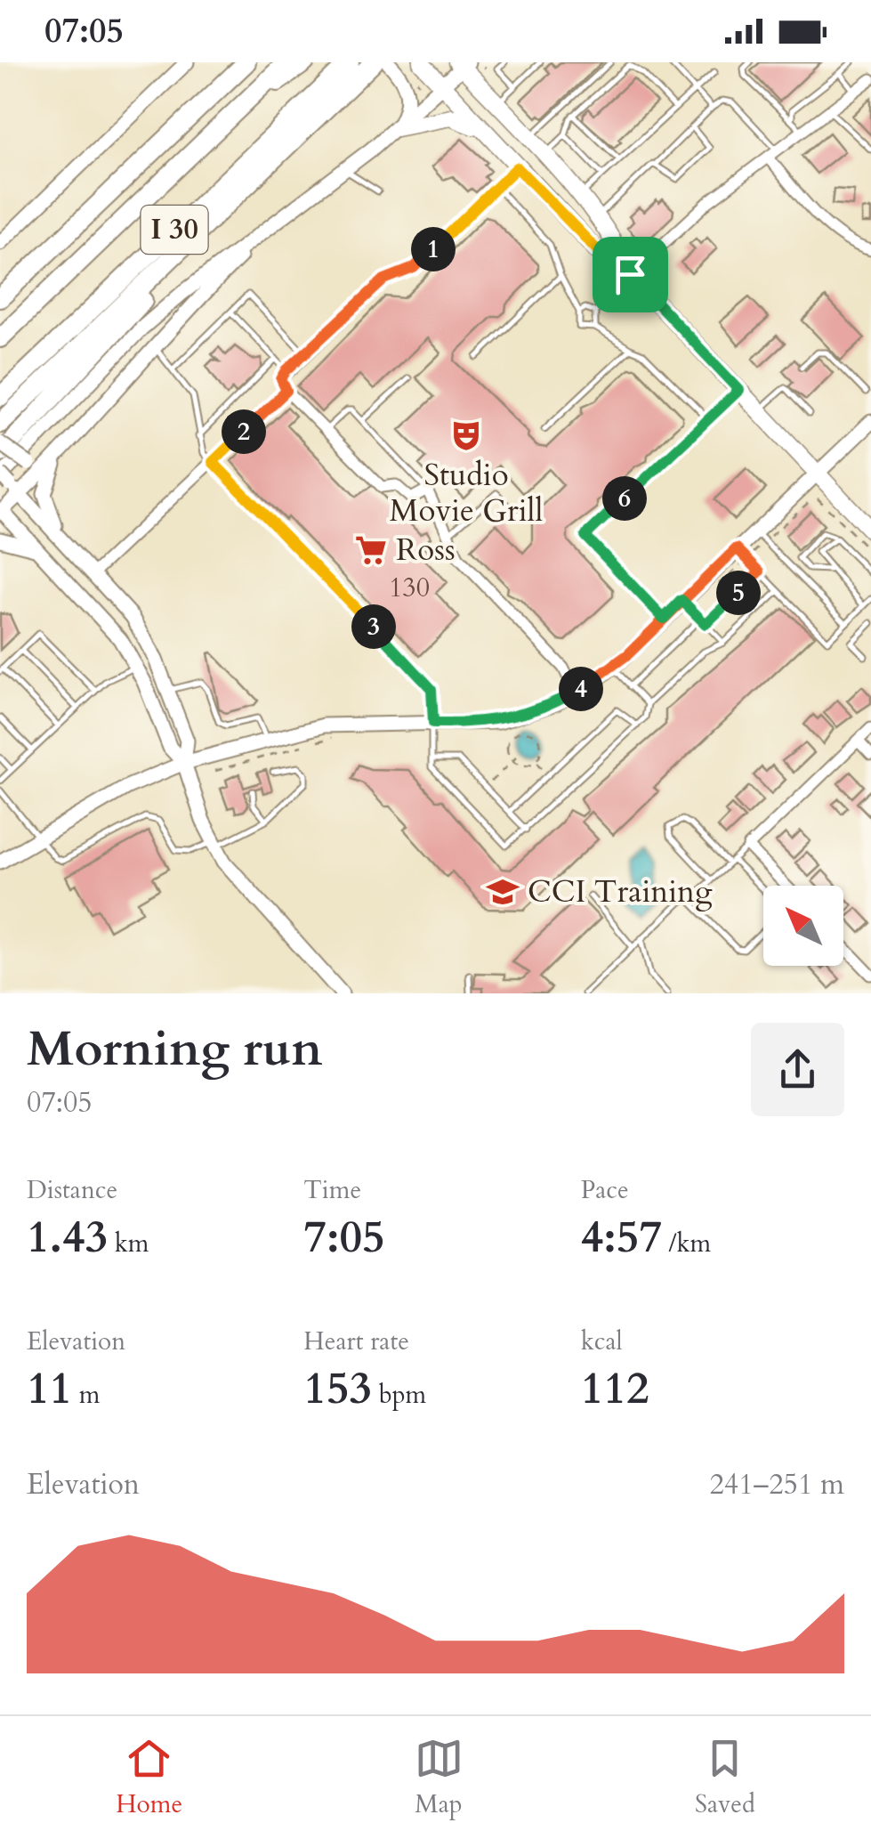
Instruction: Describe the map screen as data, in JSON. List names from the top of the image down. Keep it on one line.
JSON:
{"streets":{"highway":["I 30"]},"places":{"theatre":["Studio Movie Grill"],"supermarket":["Ross"],"school or university":["CCI Training"]},"house_numbers":["130"],"north":"top left","page":{"status":"07:05","pins":["1","2","6","5","3","4"],"heading":["Morning run","07:05"],"stats":[["Distance","1.43 km"],["Time","7:05"],["Pace","4:57 /km"],["Elevation","11 m"],["Heart rate","153 bpm"],["kcal","112"]],"chart":["Elevation","241–251 m"],"tabs":["Home","Map","Saved"]}}
